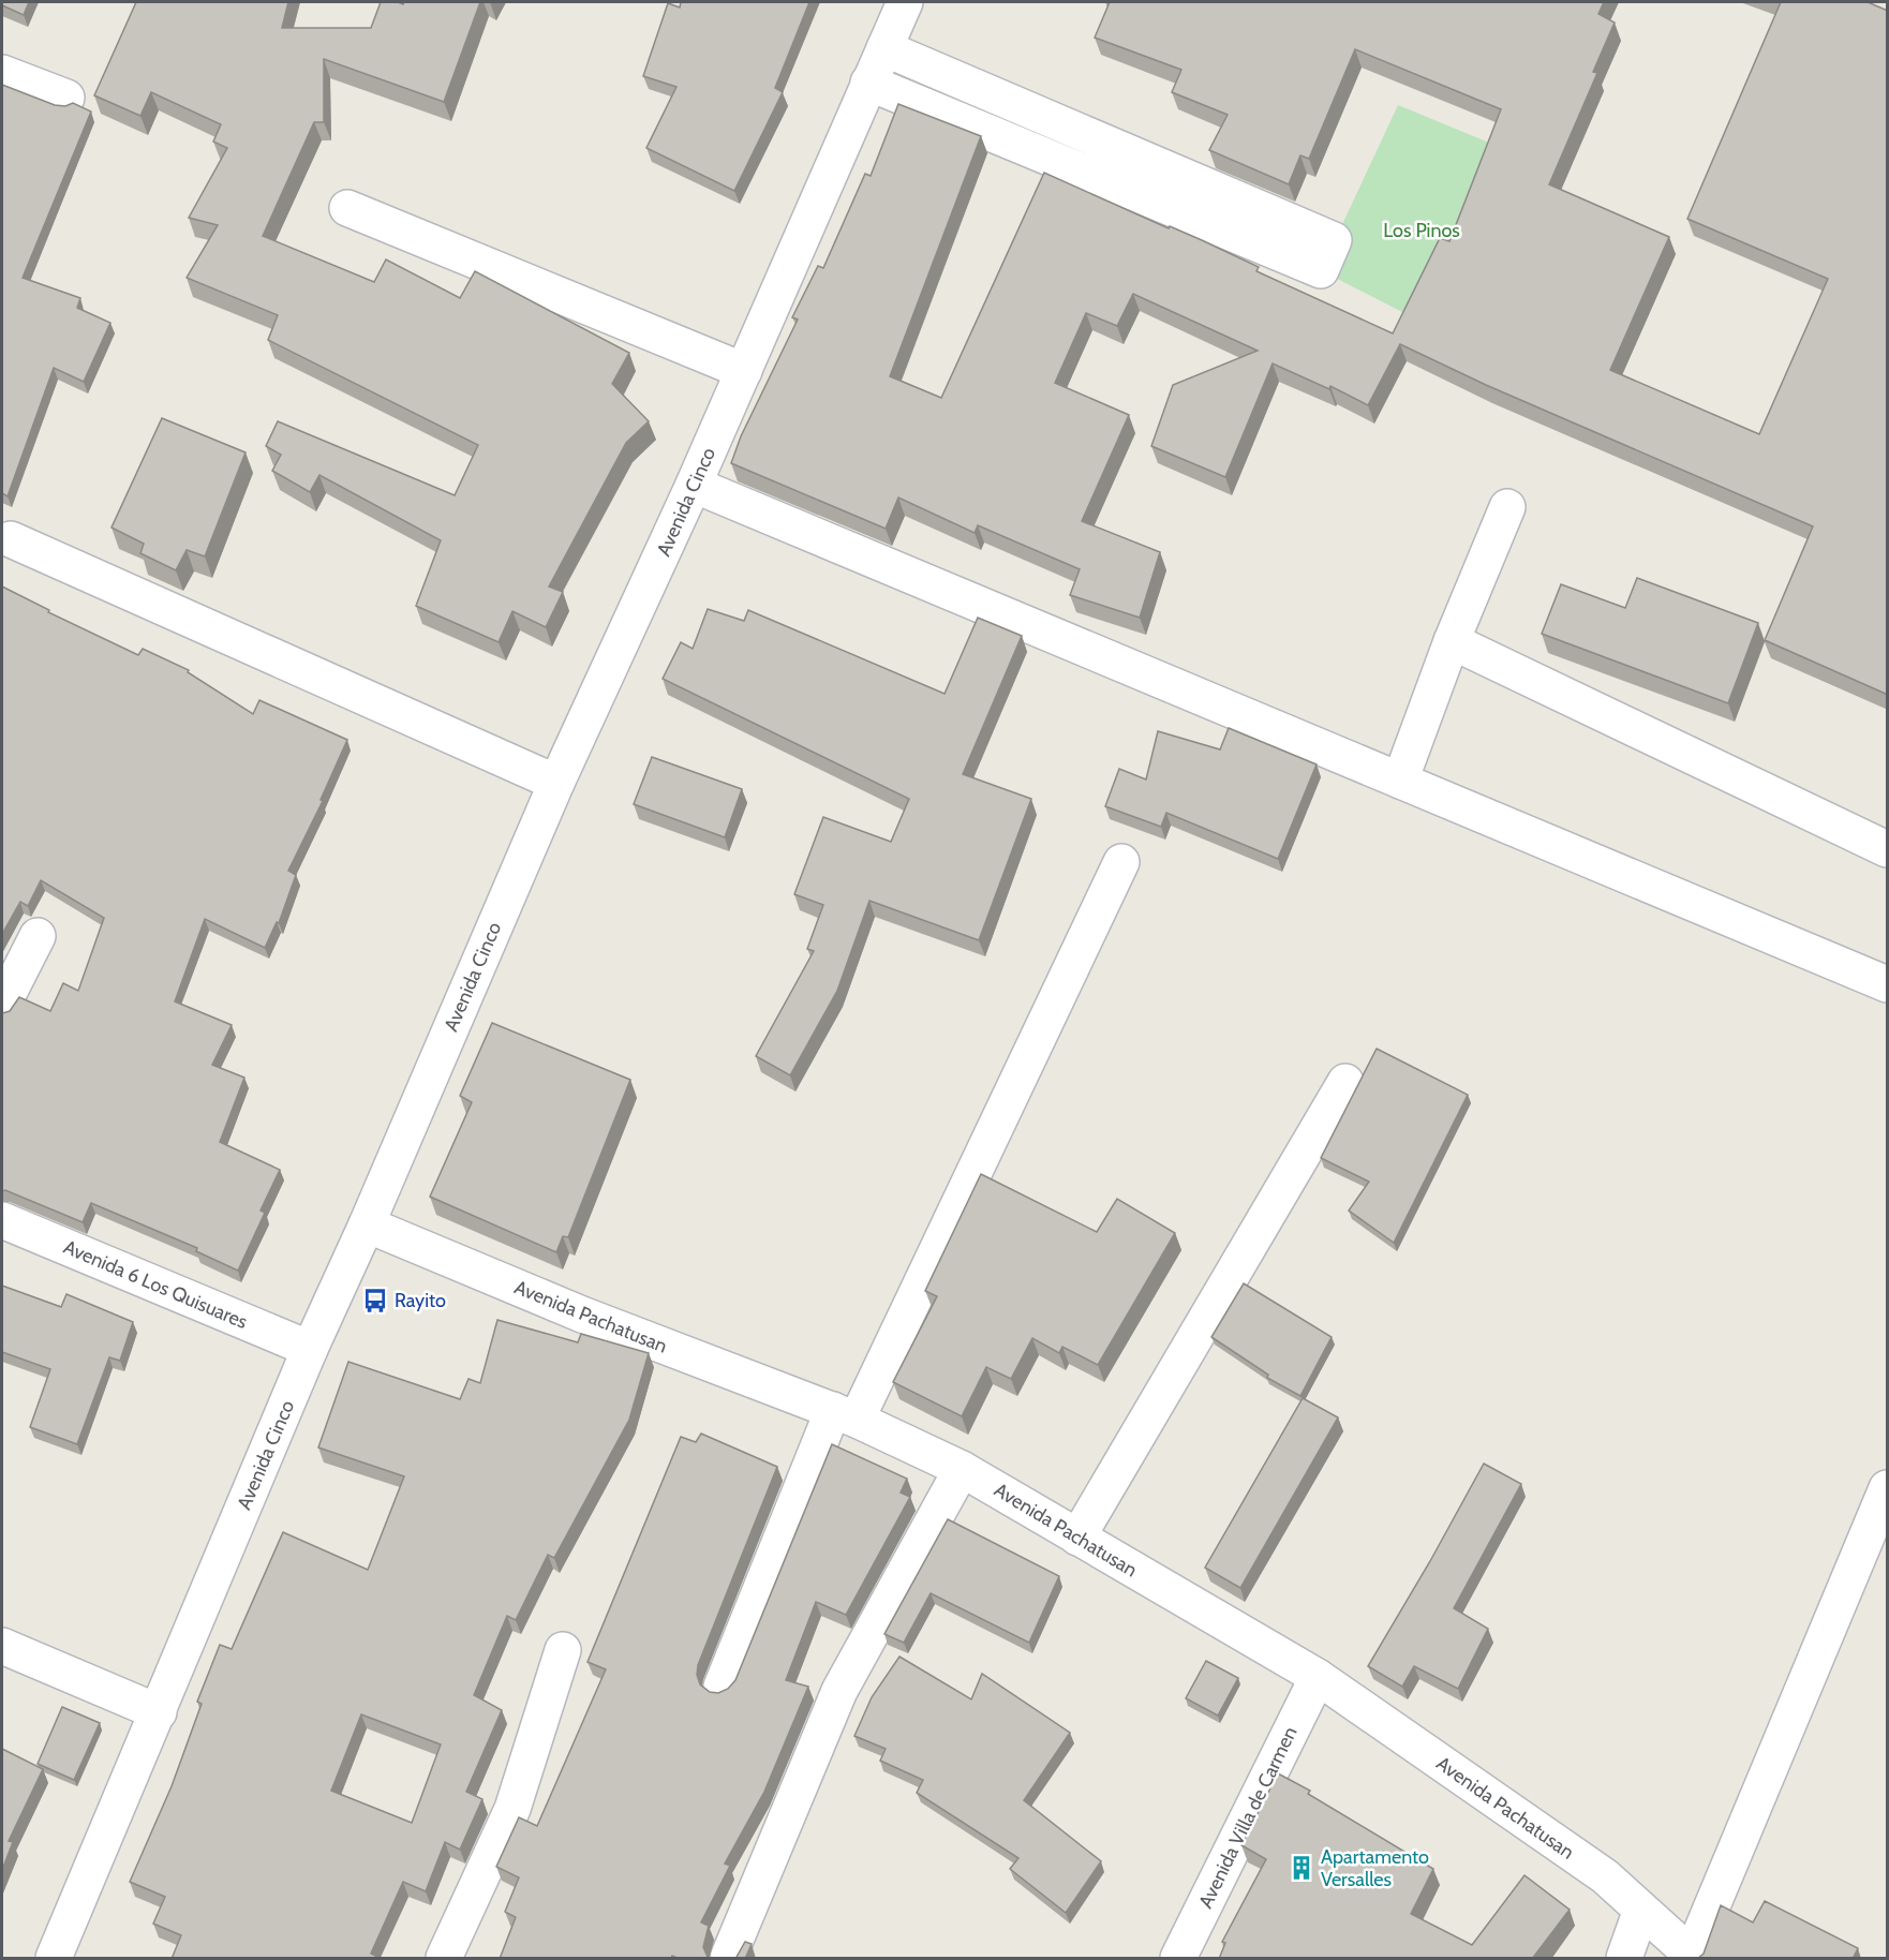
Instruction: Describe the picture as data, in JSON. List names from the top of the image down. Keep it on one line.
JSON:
{"streets":{"street":["Avenida Cinco","Avenida 6 Los Quisuares","Avenida Pachatusan","Avenida Villa de Carmen"]},"crossings":[["Avenida Cinco","Avenida 6 Los Quisuares"],["Avenida Cinco","Avenida Pachatusan"],["Avenida Pachatusan","Avenida Villa de Carmen"]],"parks":["Los Pinos"],"places":{"bus stop":["Rayito"],"building":["Apartamento Versalles"]}}
